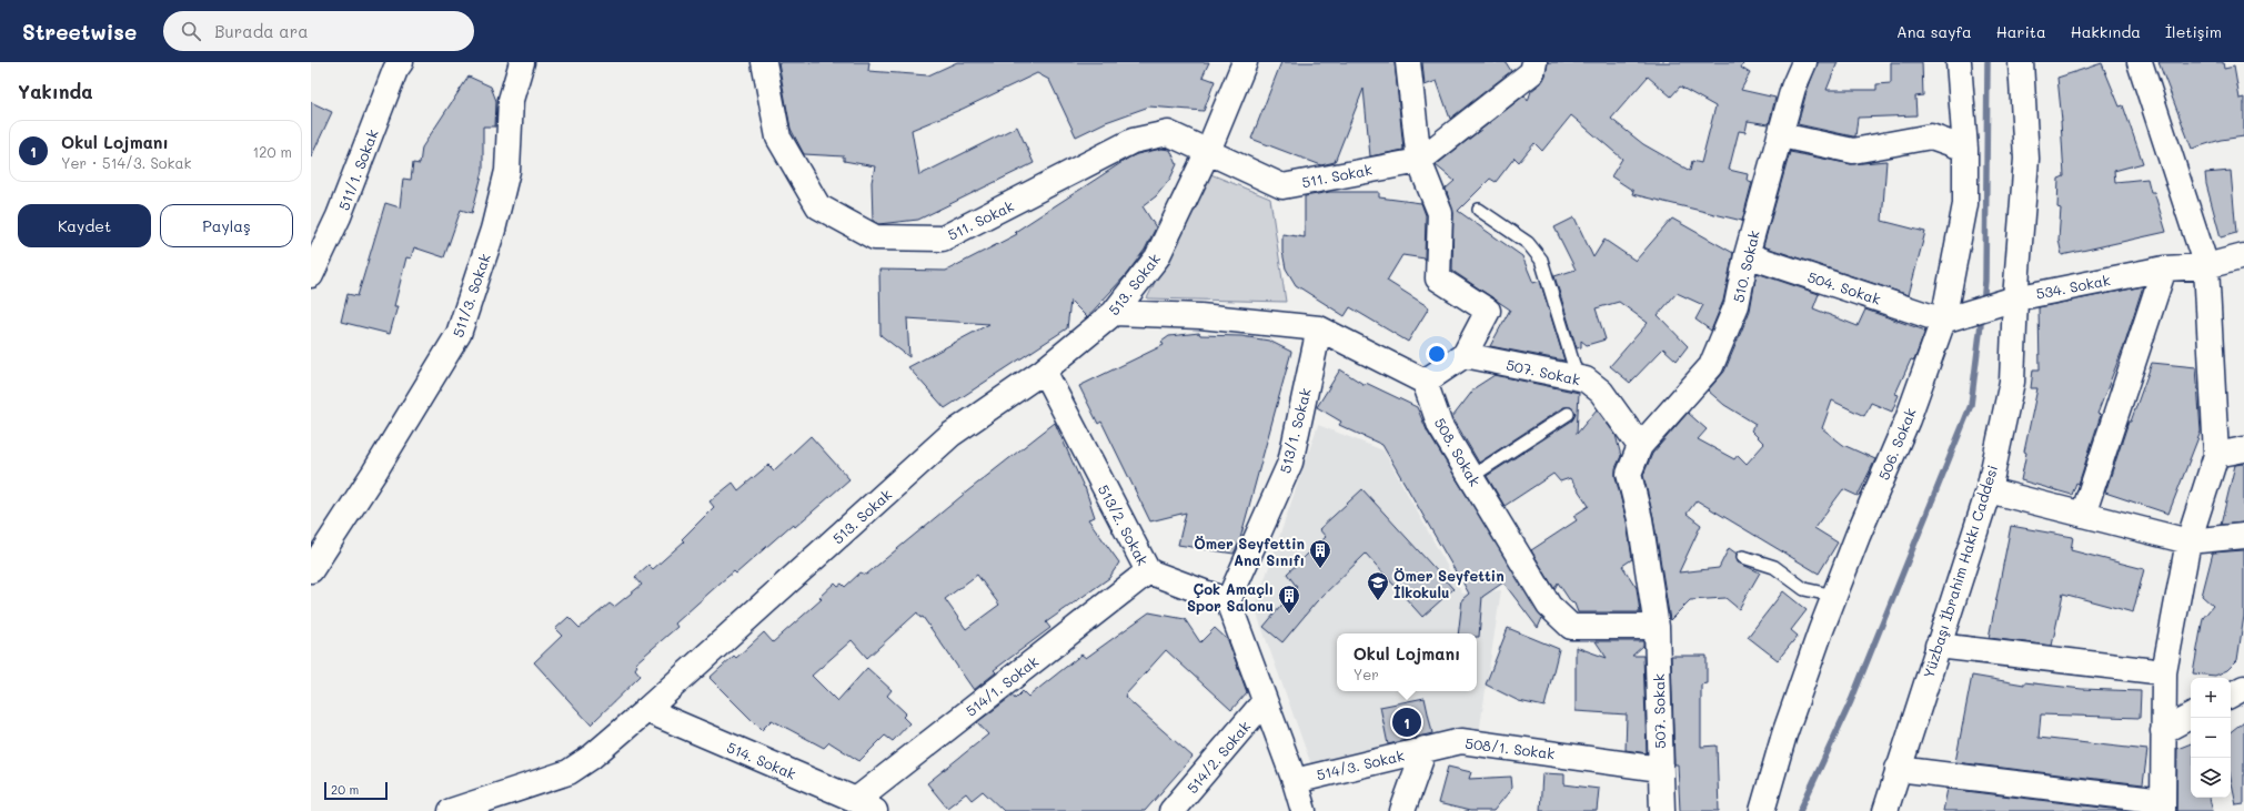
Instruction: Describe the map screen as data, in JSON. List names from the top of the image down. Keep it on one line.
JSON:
{"streets":{"street":["511/1. Sokak","511. Sokak","510. Sokak","513. Sokak","534. Sokak","504. Sokak","511/3. Sokak","507. Sokak","513/1. Sokak","506. Sokak","508. Sokak","513/2. Sokak","Yüzbaşı İbrahim Hakkı Caddesi","514/1. Sokak","508/1. Sokak","514/2. Sokak","514. Sokak","514/3. Sokak"]},"crossings":[["511. Sokak","513. Sokak"],["510. Sokak","504. Sokak"],["510. Sokak","507. Sokak"],["513. Sokak","513/2. Sokak"],["513. Sokak","514. Sokak"],["534. Sokak","504. Sokak"],["534. Sokak","506. Sokak"],["534. Sokak","Yüzbaşı İbrahim Hakkı Caddesi"],["504. Sokak","506. Sokak"],["507. Sokak","508. Sokak"],["507. Sokak","508/1. Sokak"],["513/1. Sokak","513/2. Sokak"],["513/2. Sokak","514/1. Sokak"],["514/1. Sokak","514. Sokak"],["508/1. Sokak","514/3. Sokak"]],"places":{"building":["Ömer Seyfettin Ana Sınıfı","Çok Amaçlı Spor Salonu"],"school or university":["Ömer Seyfettin İlkokulu"]},"scale_bar":"20 m","page":{"header":"Streetwise","search":"Burada ara","nav":["Ana sayfa","Harita","Hakkında","İletişim"],"heading":"Yakında","list":[{"mark":"1","name":"Okul Lojmanı","note":"Yer · 514/3. Sokak","value":"120 m"}],"buttons":["Kaydet","Paylaş"],"popup":["Okul Lojmanı","Yer"],"map_buttons":["+","−"],"pins":"1","scale":"20 m"}}
